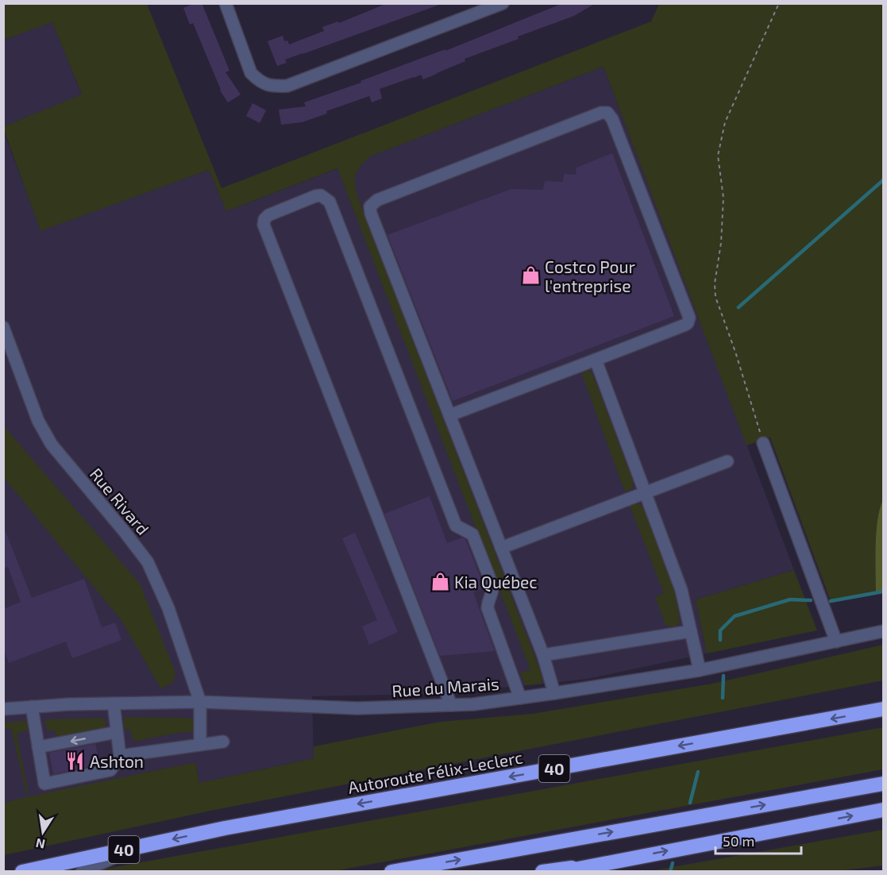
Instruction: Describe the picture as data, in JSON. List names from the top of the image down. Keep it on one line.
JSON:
{"streets":{"highway":["40","Autoroute Félix-Leclerc"],"street":["Rue Rivard","Rue du Marais"]},"crossings":[["Rue Rivard","Rue du Marais"]],"places":{"shop":["Costco Pour l'entreprise","Kia Québec"],"restaurant":["Ashton"]},"scale_bar":"50 m","north":"bottom"}
